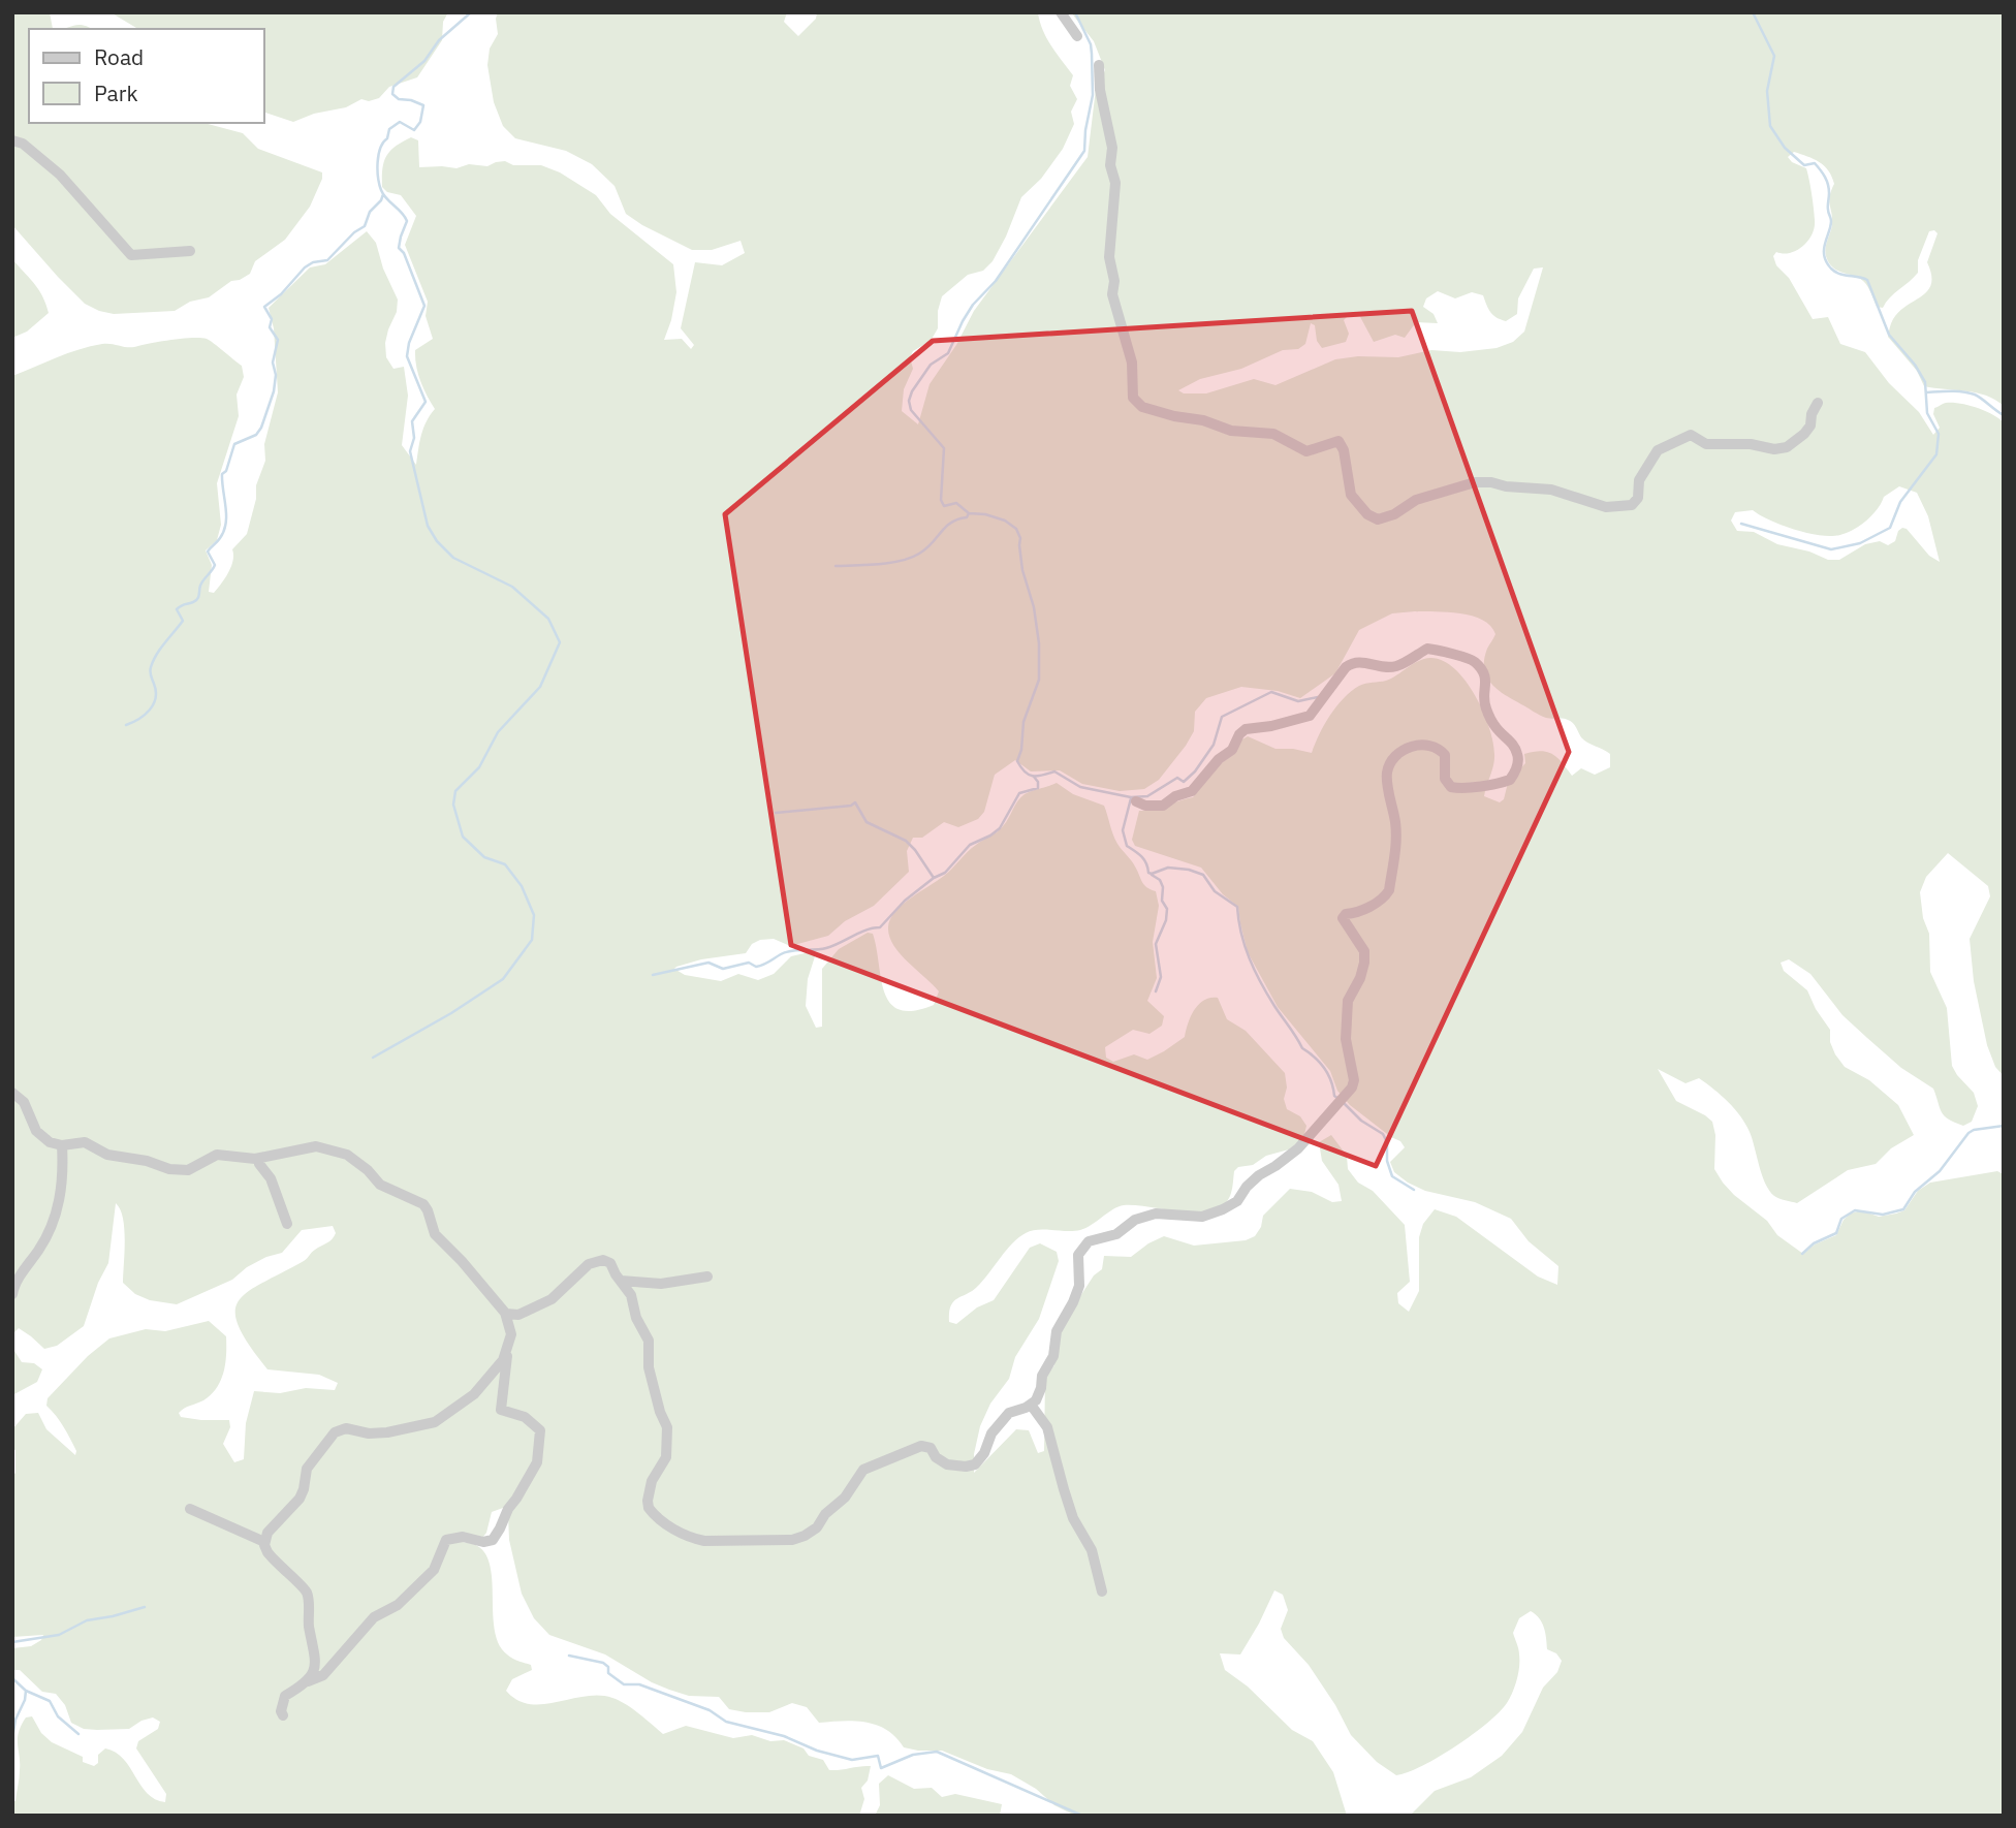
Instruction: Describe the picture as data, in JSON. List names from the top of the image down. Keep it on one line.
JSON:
{"legend":["Road","Park"]}
